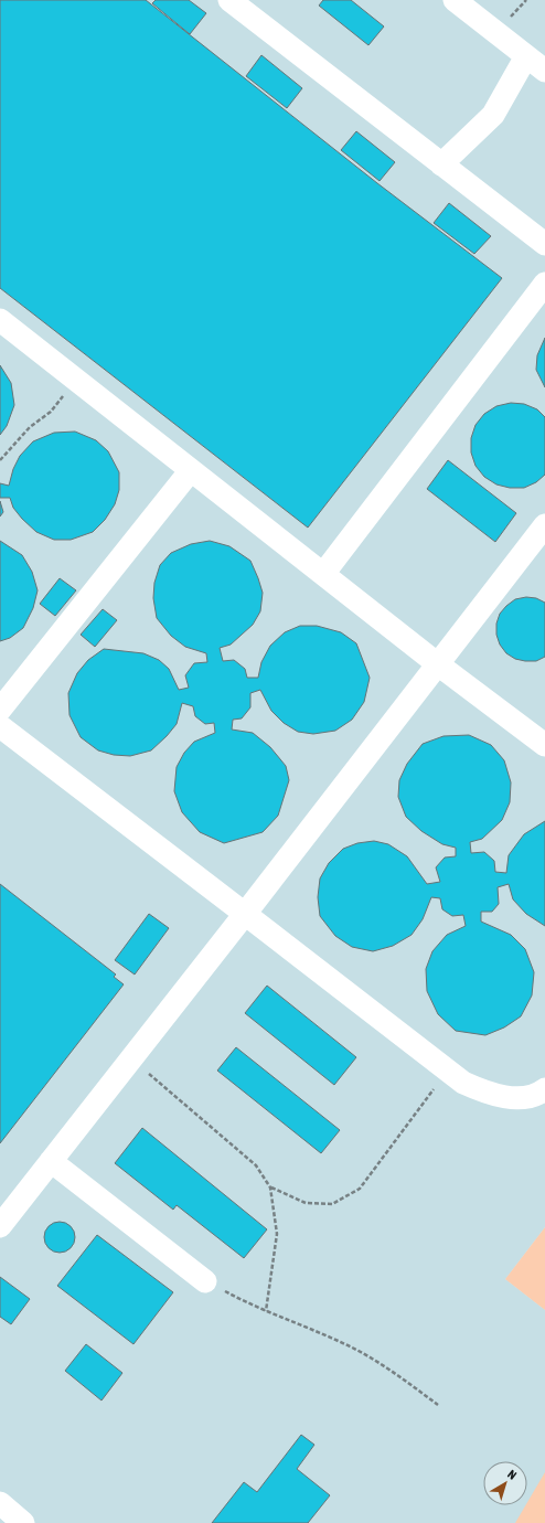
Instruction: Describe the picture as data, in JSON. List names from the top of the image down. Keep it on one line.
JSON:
{"north":"top right"}
